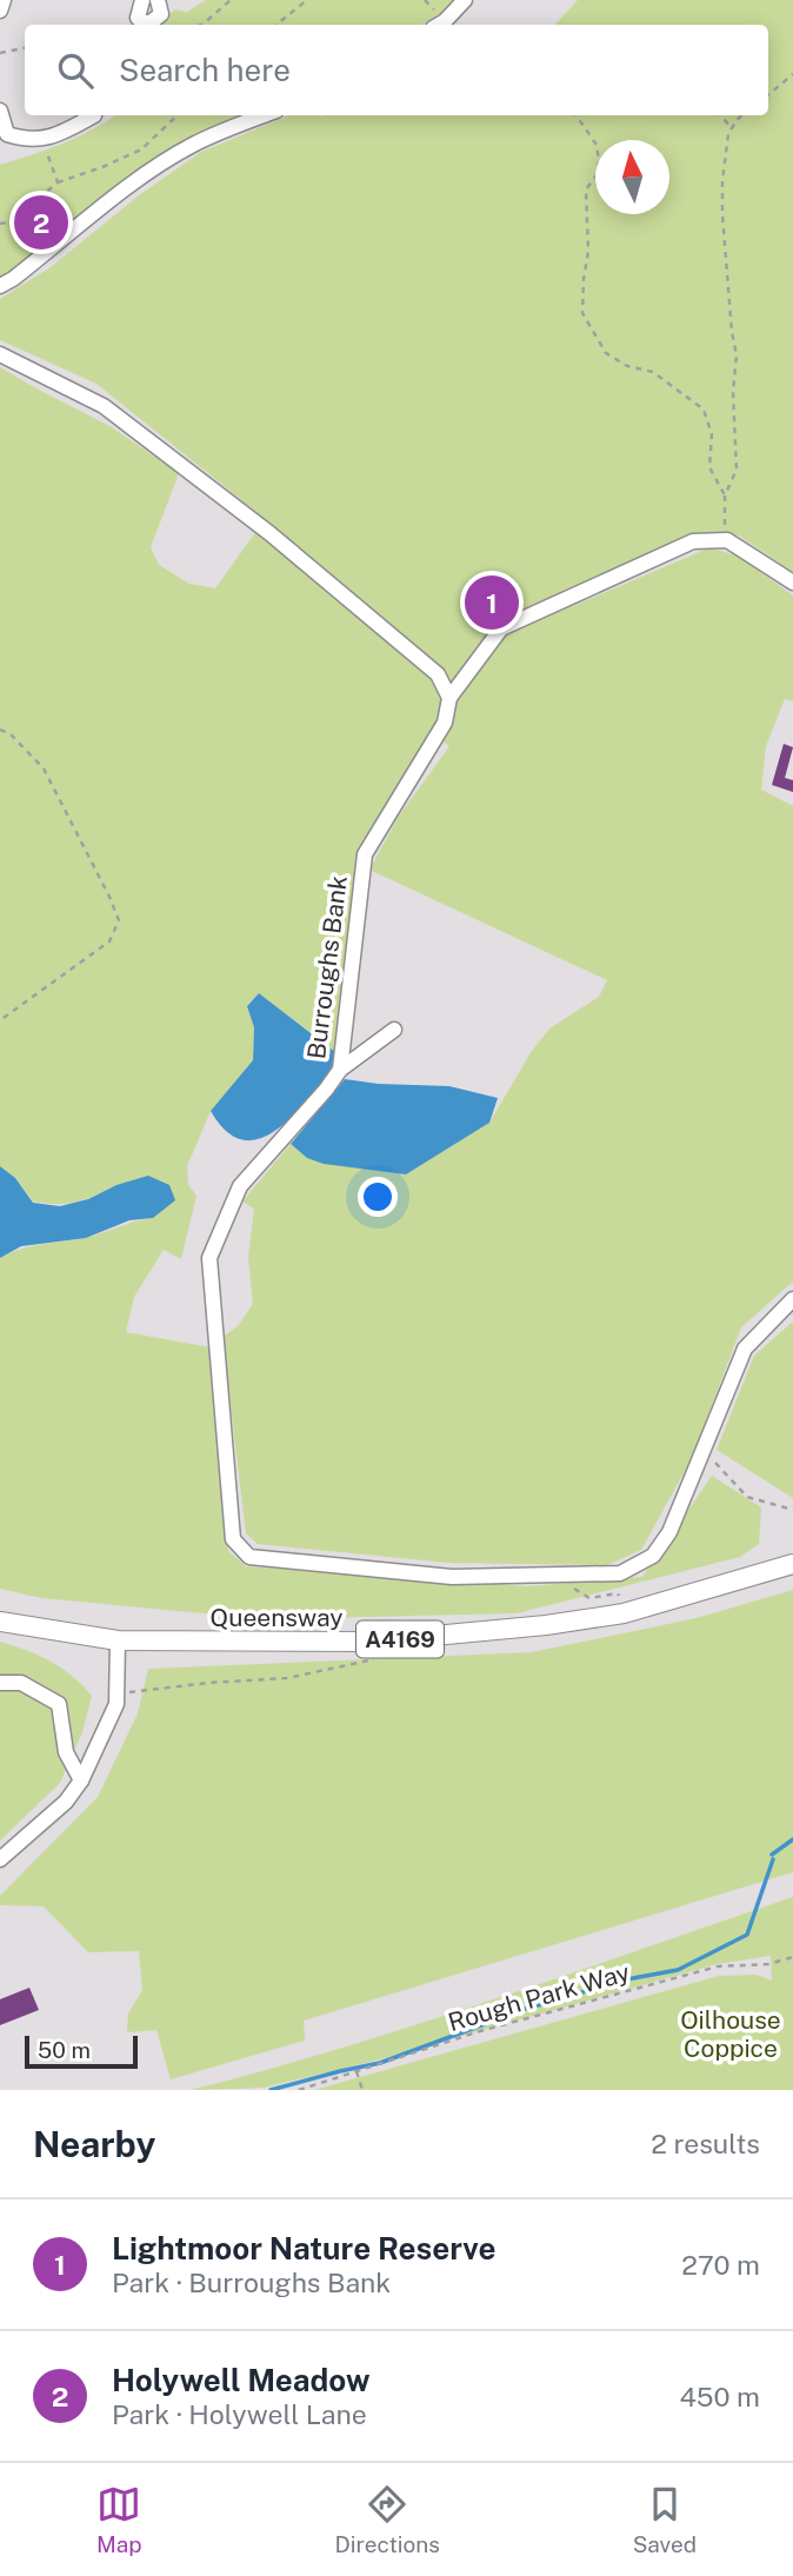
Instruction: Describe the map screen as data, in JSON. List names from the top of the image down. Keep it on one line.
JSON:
{"streets":{"main road":["Queensway","A4169"],"street":["Burroughs Bank"],"path":["Rough Park Way"]},"parks":["Oilhouse Coppice"],"scale_bar":"50 m","north":"top","page":{"search":"Search here","pins":["2","1"],"scale":"50 m","heading":["Nearby","2 results"],"list":[{"mark":"1","name":"Lightmoor Nature Reserve","note":"Park · Burroughs Bank","value":"270 m"},{"mark":"2","name":"Holywell Meadow","note":"Park · Holywell Lane","value":"450 m"}],"nav":["Map","Directions","Saved"]}}
